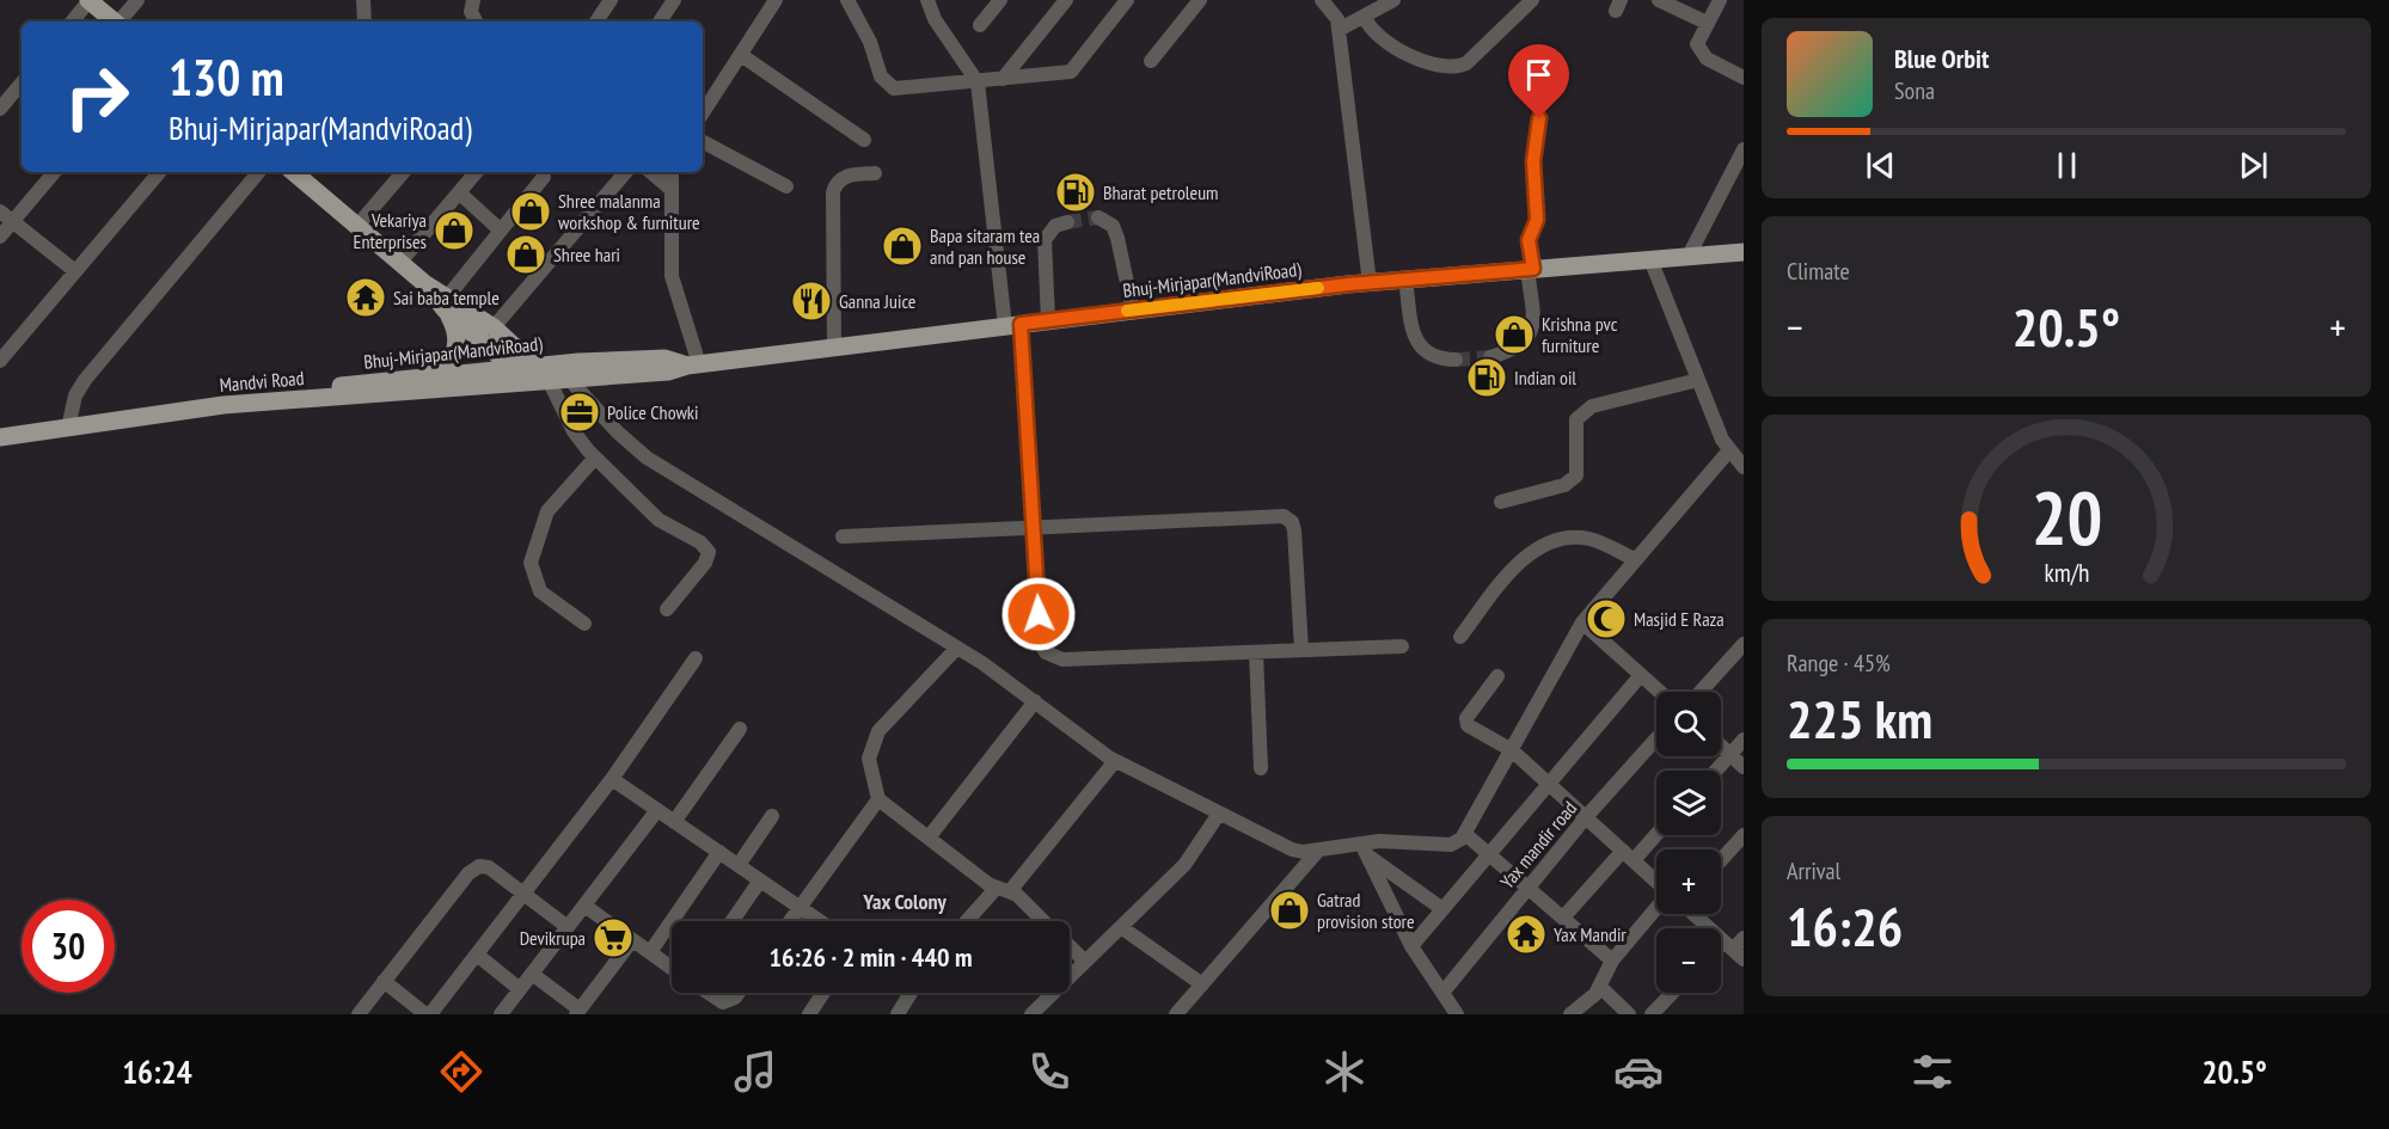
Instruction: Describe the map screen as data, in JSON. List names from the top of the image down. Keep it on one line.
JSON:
{"streets":{"main road":["Bhuj-Mirjapar(MandviRoad)","Mandvi Road"],"street":["Yax mandir road"]},"crossings":[["Bhuj-Mirjapar(MandviRoad)","Mandvi Road"]],"districts":["Yax Colony"],"places":{"fuel station":["Bharat petroleum","Indian oil"],"shop":["Shree malanma workshop & furniture","Vekariya Enterprises","Bapa sitaram tea and pan house","Shree hari","Krishna pvc furniture","Gatrad provision store"],"temple":["Sai baba temple","Yax Mandir"],"restaurant":["Ganna Juice"],"office":["Police Chowki"],"mosque":["Masjid E Raza"],"supermarket":["Devikrupa"]},"page":{"turn":["130 m","Bhuj-Mirjapar(MandviRoad)"],"song":["Blue Orbit","Sona"],"tile":["Climate",["Range · 45%","225 km"],["Arrival","16:26"]],"heat":["−","20.5°","+"],"map_buttons":["+","−"],"limit":"30","trip":"16:26 · 2 min · 440 m","tabs":["16:24","20.5°"],"gauge":["20","km/h"]}}
